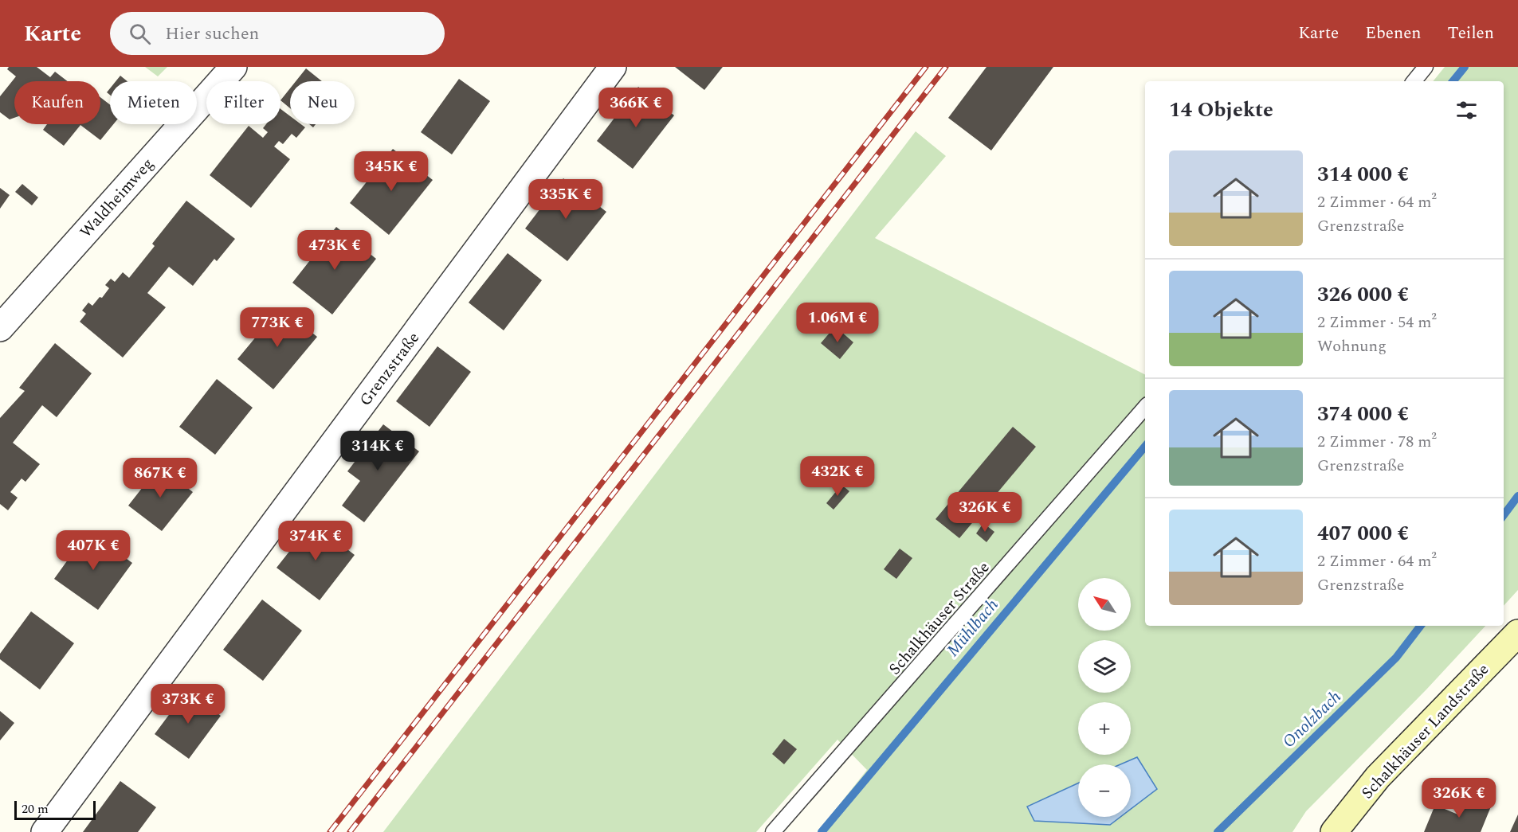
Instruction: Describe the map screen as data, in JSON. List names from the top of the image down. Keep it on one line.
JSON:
{"streets":{"main road":["Schalkhäuser Landstraße"],"street":["Waldheimweg","Grenzstraße"],"lane":["Schalkhäuser Straße"]},"water":["Mühlbach","Onolzbach"],"scale_bar":"20 m","north":"top left","page":{"header":"Karte","search":"Hier suchen","nav":["Karte","Ebenen","Teilen"],"chip":["Kaufen","Mieten","Filter","Neu"],"heading":"14 Objekte","price":["366K €","345K €","335K €","473K €","1.06M €","773K €","314K €","432K €","867K €","326K €","374K €","407K €","373K €","326K €"],"list":[{"name":"314 000 €","note":"2 Zimmer · 64 m² · Grenzstraße"},{"name":"326 000 €","note":"2 Zimmer · 54 m² · Wohnung"},{"name":"374 000 €","note":"2 Zimmer · 78 m² · Grenzstraße"},{"name":"407 000 €","note":"2 Zimmer · 64 m² · Grenzstraße"}],"map_buttons":["+","−"],"scale":"20 m"}}
